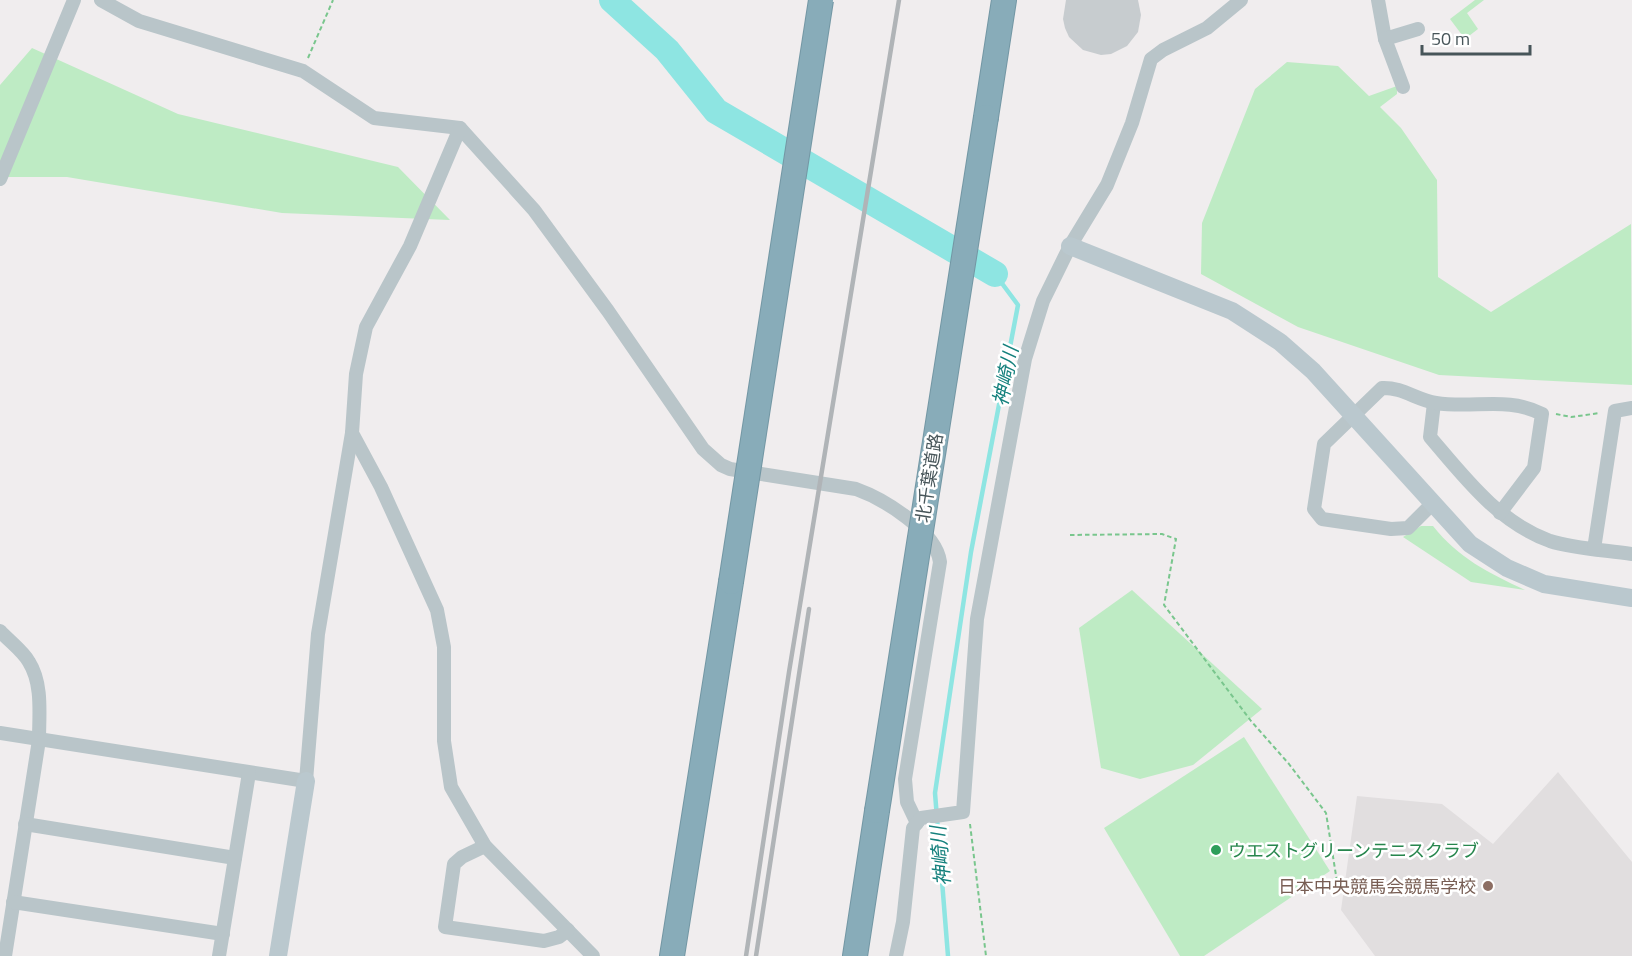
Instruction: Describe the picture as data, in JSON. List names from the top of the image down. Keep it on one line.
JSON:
{"streets":{"highway":["北千葉道路"]},"water":["神崎川"],"places":["ウエストグリーンテニスクラブ","日本中央競馬会競馬学校"],"scale_bar":"50 m"}
